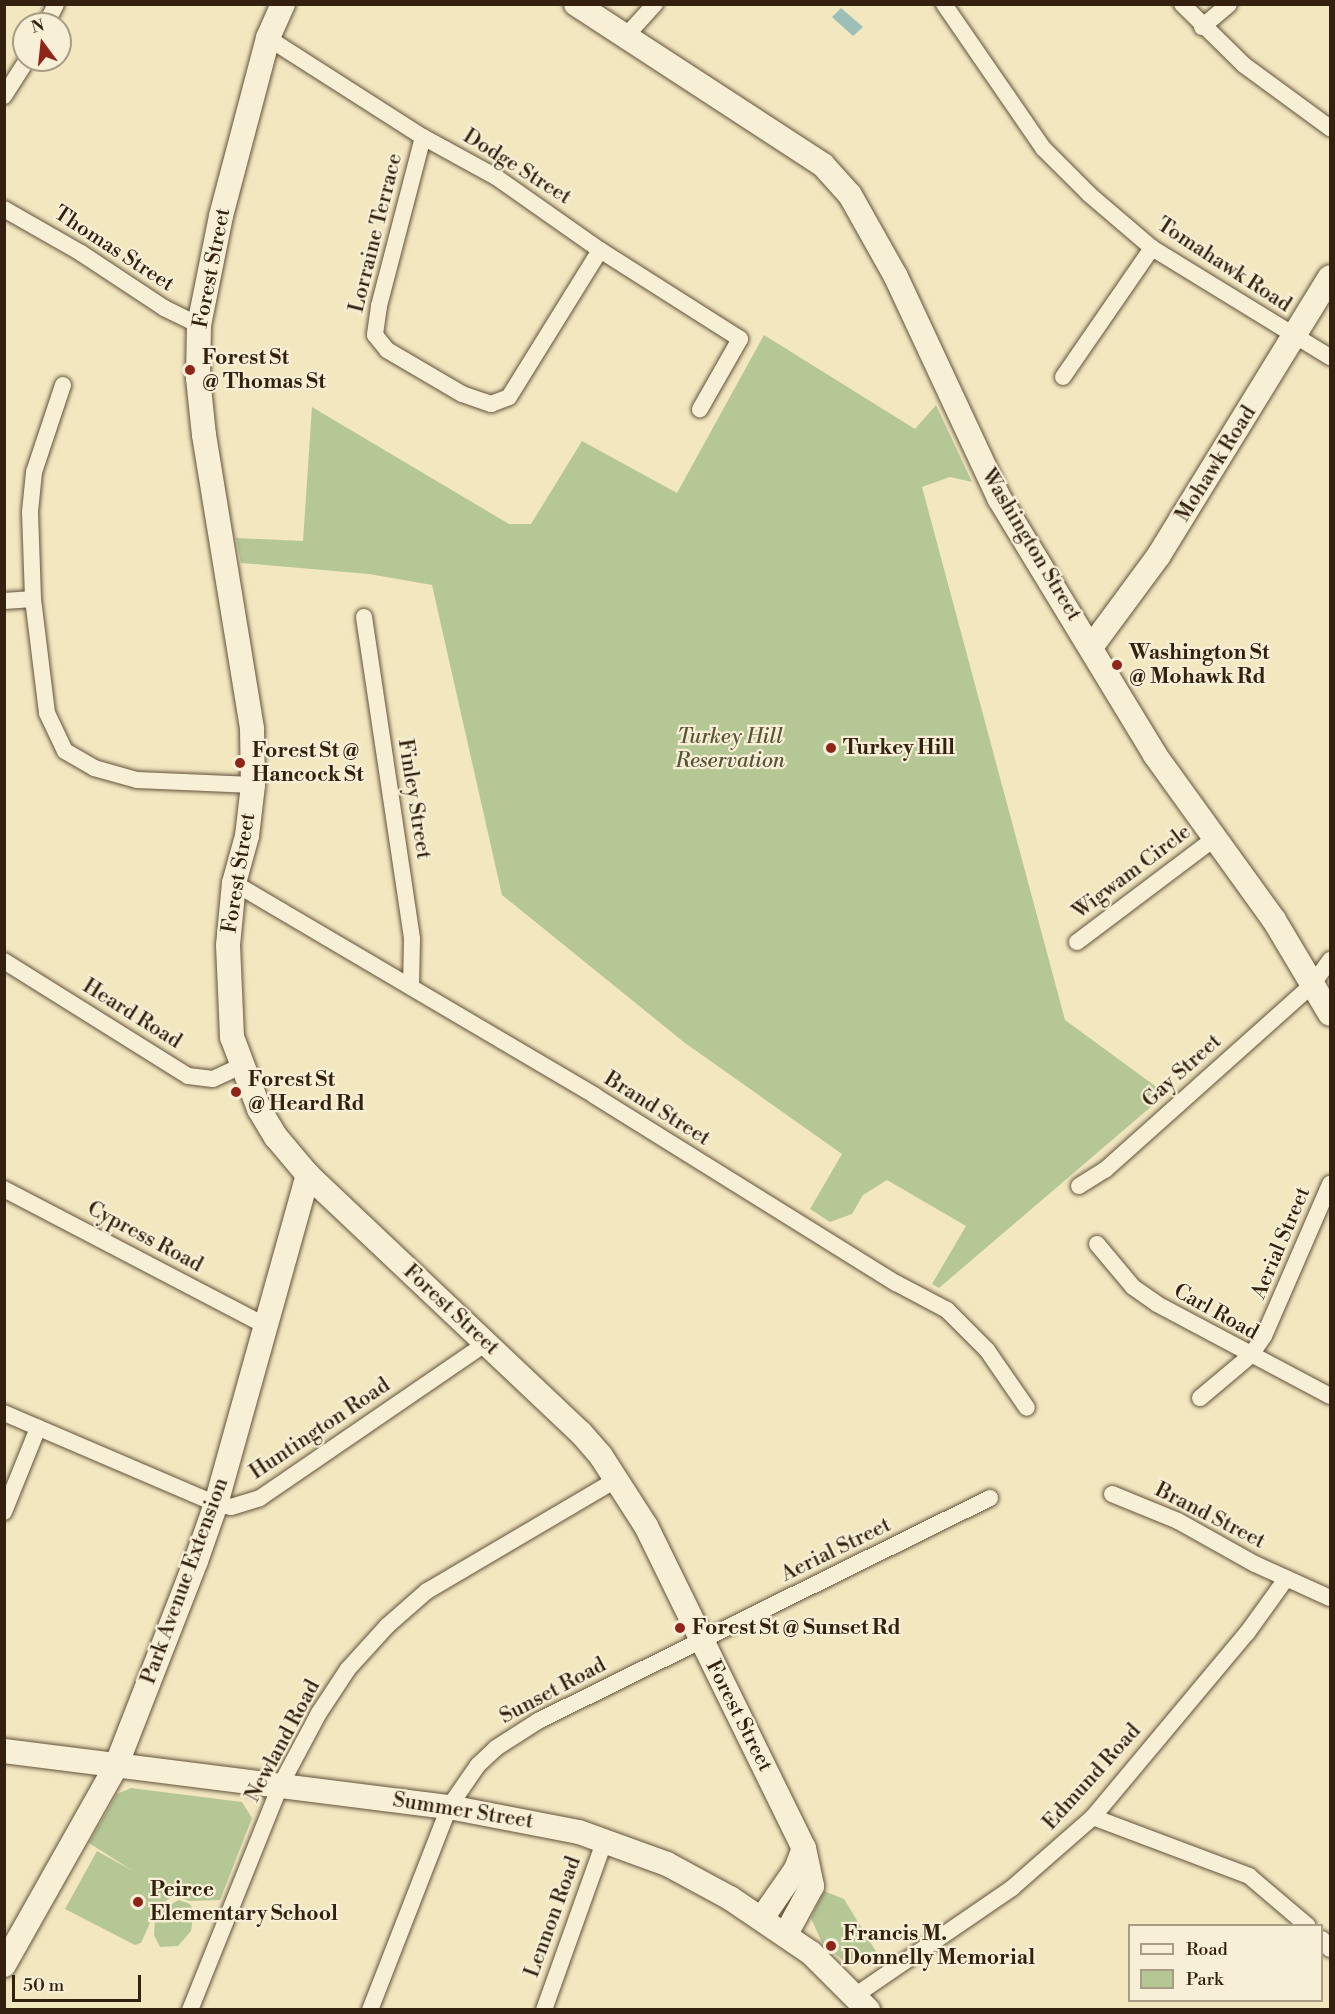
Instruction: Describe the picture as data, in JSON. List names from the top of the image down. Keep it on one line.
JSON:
{"streets":{"main road":["Forest Street","Mohawk Road","Washington Street","Park Avenue Extension","Summer Street"],"street":["Dodge Street","Lorraine Terrace","Thomas Street","Tomahawk Road","Finley Street","Wigwam Circle","Heard Road","Gay Street","Brand Street","Cypress Road","Aerial Street","Carl Road","Huntington Road","Sunset Road","Newland Road","Edmund Road","Lennon Road"]},"crossings":[["Dodge Street","Lorraine Terrace"],["Dodge Street","Forest Street"],["Thomas Street","Forest Street"],["Tomahawk Road","Mohawk Road"],["Forest Street","Heard Road"],["Forest Street","Brand Street"],["Forest Street","Aerial Street"],["Forest Street","Huntington Road"],["Forest Street","Park Avenue Extension"],["Forest Street","Sunset Road"],["Forest Street","Newland Road"],["Forest Street","Summer Street"],["Mohawk Road","Washington Street"],["Washington Street","Wigwam Circle"],["Washington Street","Gay Street"],["Finley Street","Brand Street"],["Brand Street","Edmund Road"],["Cypress Road","Park Avenue Extension"],["Aerial Street","Carl Road"],["Aerial Street","Sunset Road"],["Huntington Road","Park Avenue Extension"],["Park Avenue Extension","Summer Street"],["Sunset Road","Summer Street"],["Newland Road","Summer Street"],["Edmund Road","Summer Street"],["Summer Street","Lennon Road"]],"parks":["Turkey Hill Reservation"],"places":["Forest St @ Thomas St","Washington St @ Mohawk Rd","Turkey Hill","Forest St @ Hancock St","Forest St @ Heard Rd","Forest St @ Sunset Rd","Peirce Elementary School","Francis M. Donnelly Memorial"],"legend":["Road","Park"],"scale_bar":"50 m","north":"top"}
